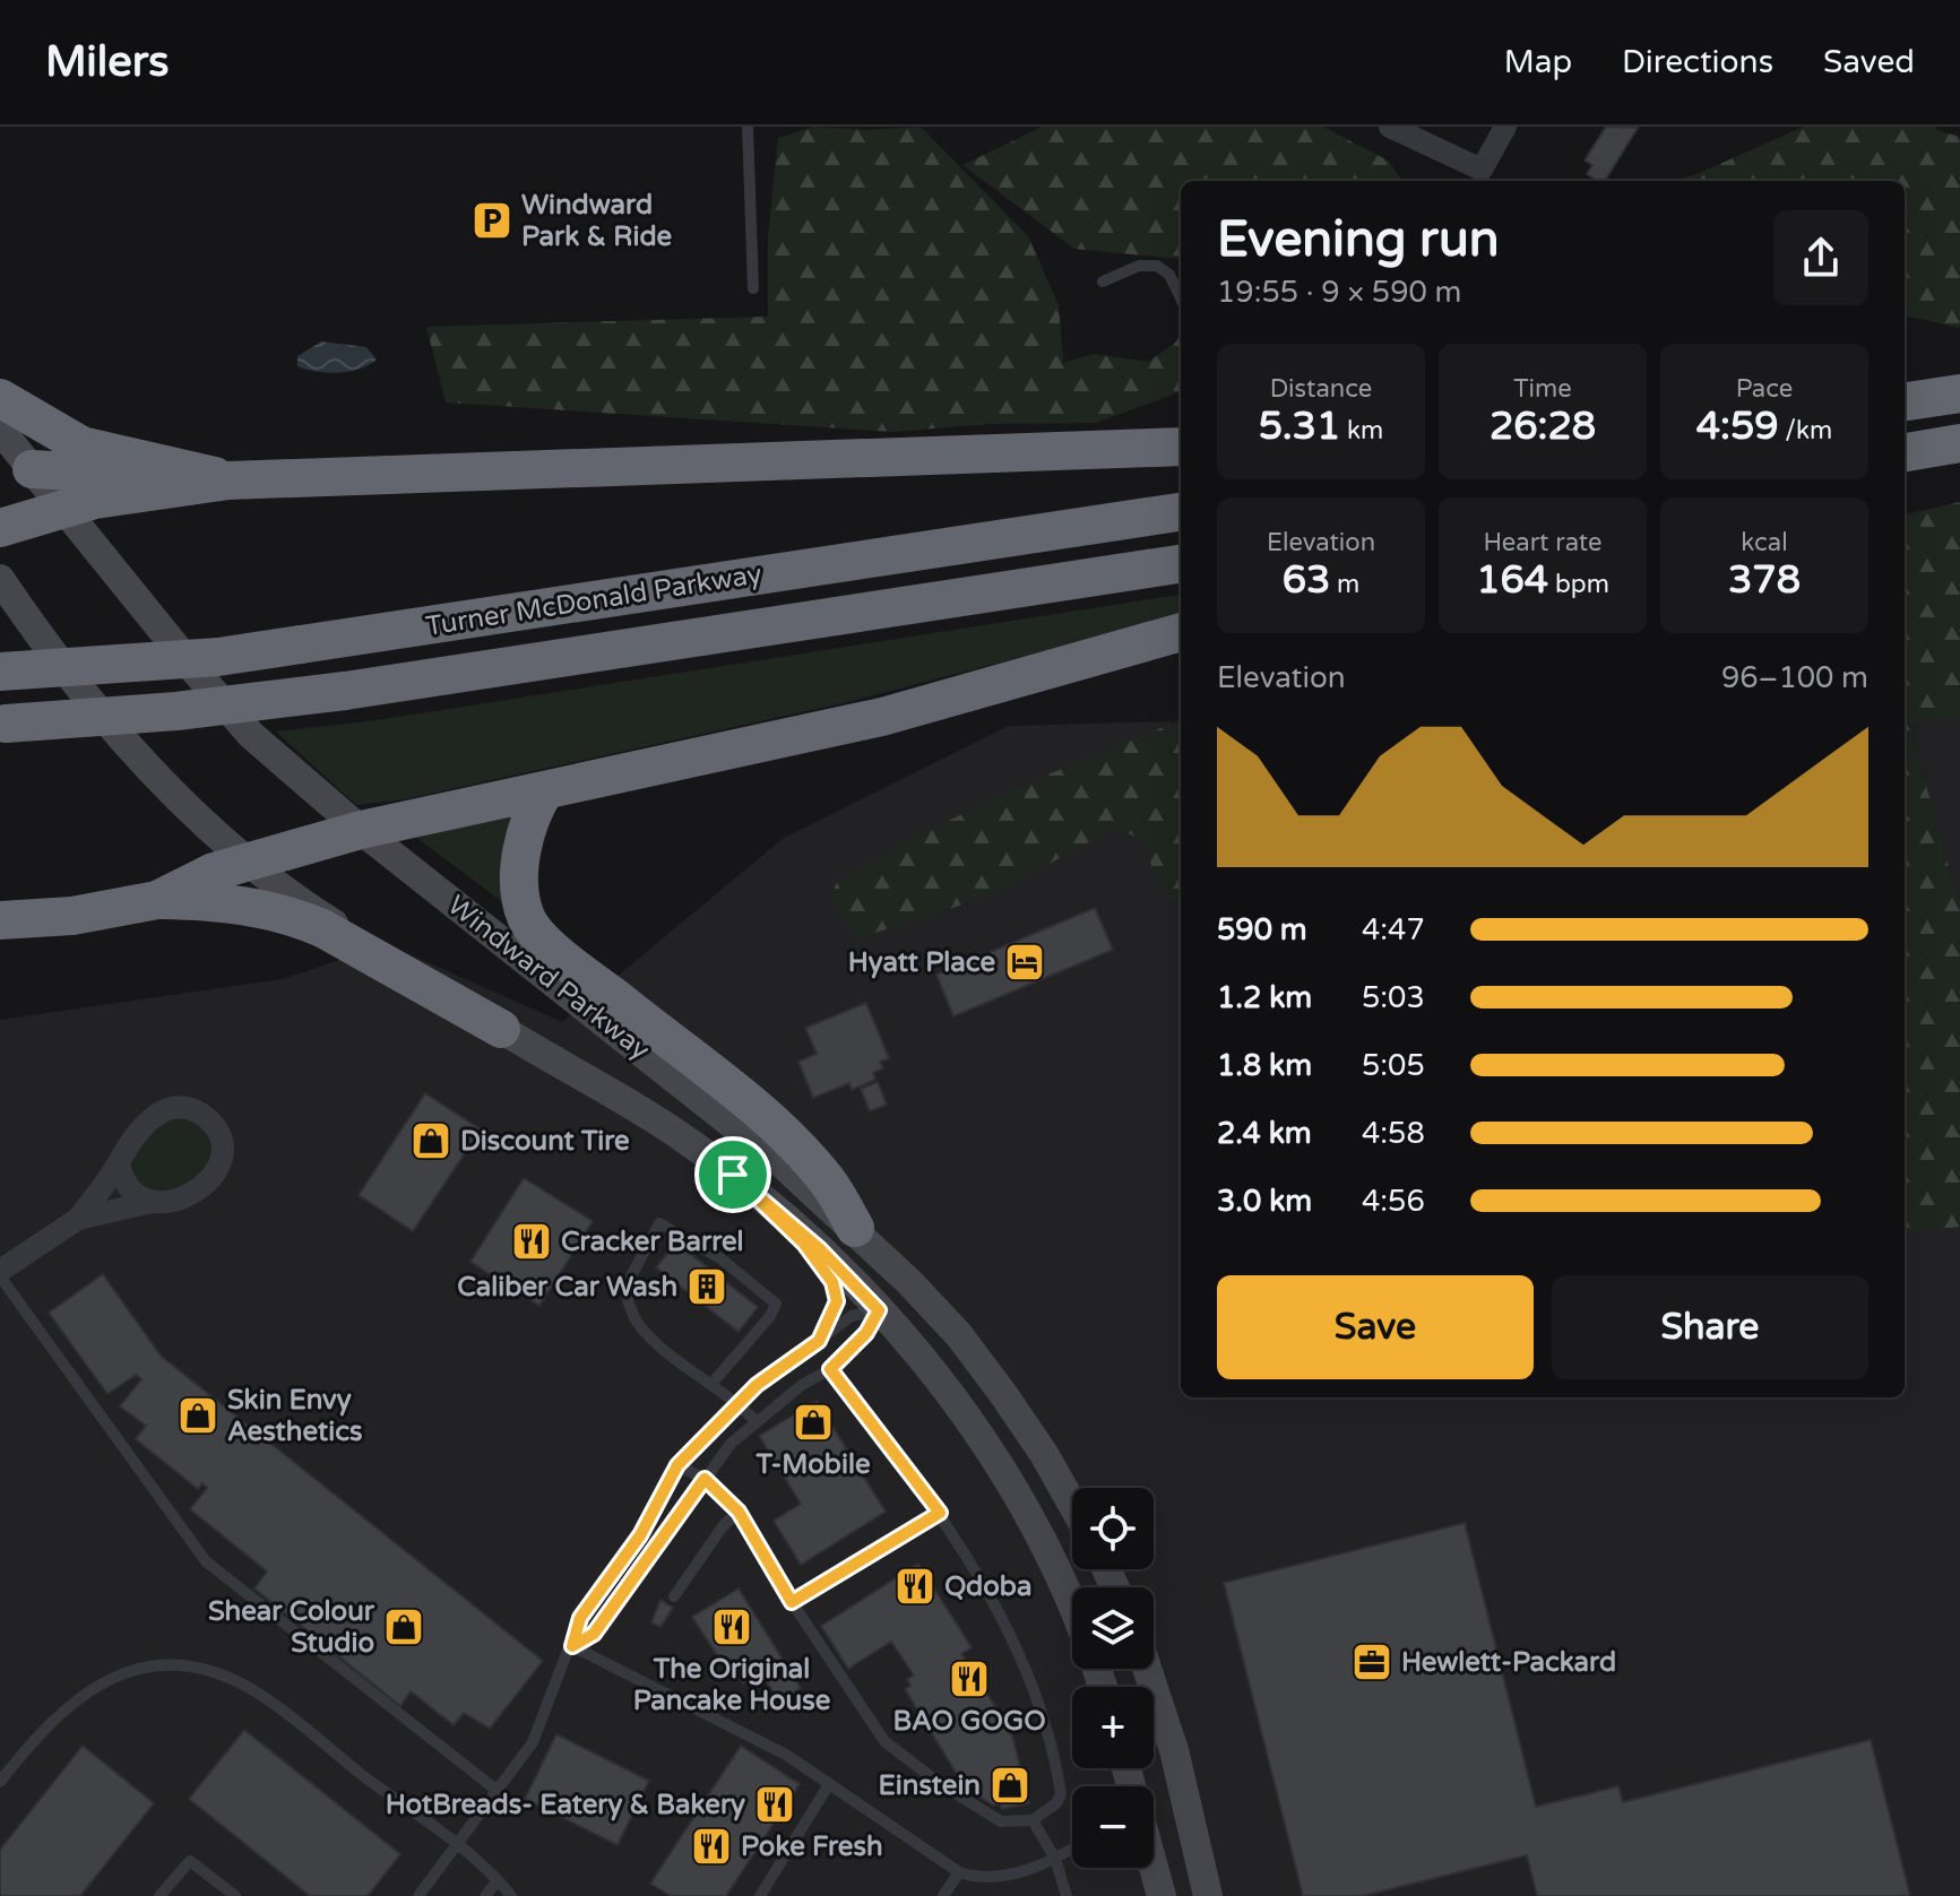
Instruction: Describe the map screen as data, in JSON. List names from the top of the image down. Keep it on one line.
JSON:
{"streets":{"highway":["Turner McDonald Parkway"],"main road":["Windward Parkway"]},"places":{"parking":["Windward Park & Ride"],"hotel":["Hyatt Place"],"shop":["Discount Tire","Skin Envy Aesthetics","T-Mobile","Shear Colour Studio","Einstein"],"restaurant":["Cracker Barrel","Qdoba","The Original Pancake House","BAO GOGO","HotBreads- Eatery & Bakery","Poke Fresh"],"building":["Caliber Car Wash"],"office":["Hewlett-Packard"]},"page":{"header":"Milers","nav":["Map","Directions","Saved"],"heading":["Evening run","19:55 · 9 × 590 m"],"stats":[["Distance","5.31 km"],["Time","26:28"],["Pace","4:59 /km"],["Elevation","63 m"],["Heart rate","164 bpm"],["kcal","378"]],"chart":["Elevation","96–100 m"],"list":[{"name":"590 m","note":"4:47"},{"name":"1.2 km","note":"5:03"},{"name":"1.8 km","note":"5:05"},{"name":"2.4 km","note":"4:58"},{"name":"3.0 km","note":"4:56"}],"buttons":["Save","Share"],"map_buttons":["+","−"]}}
